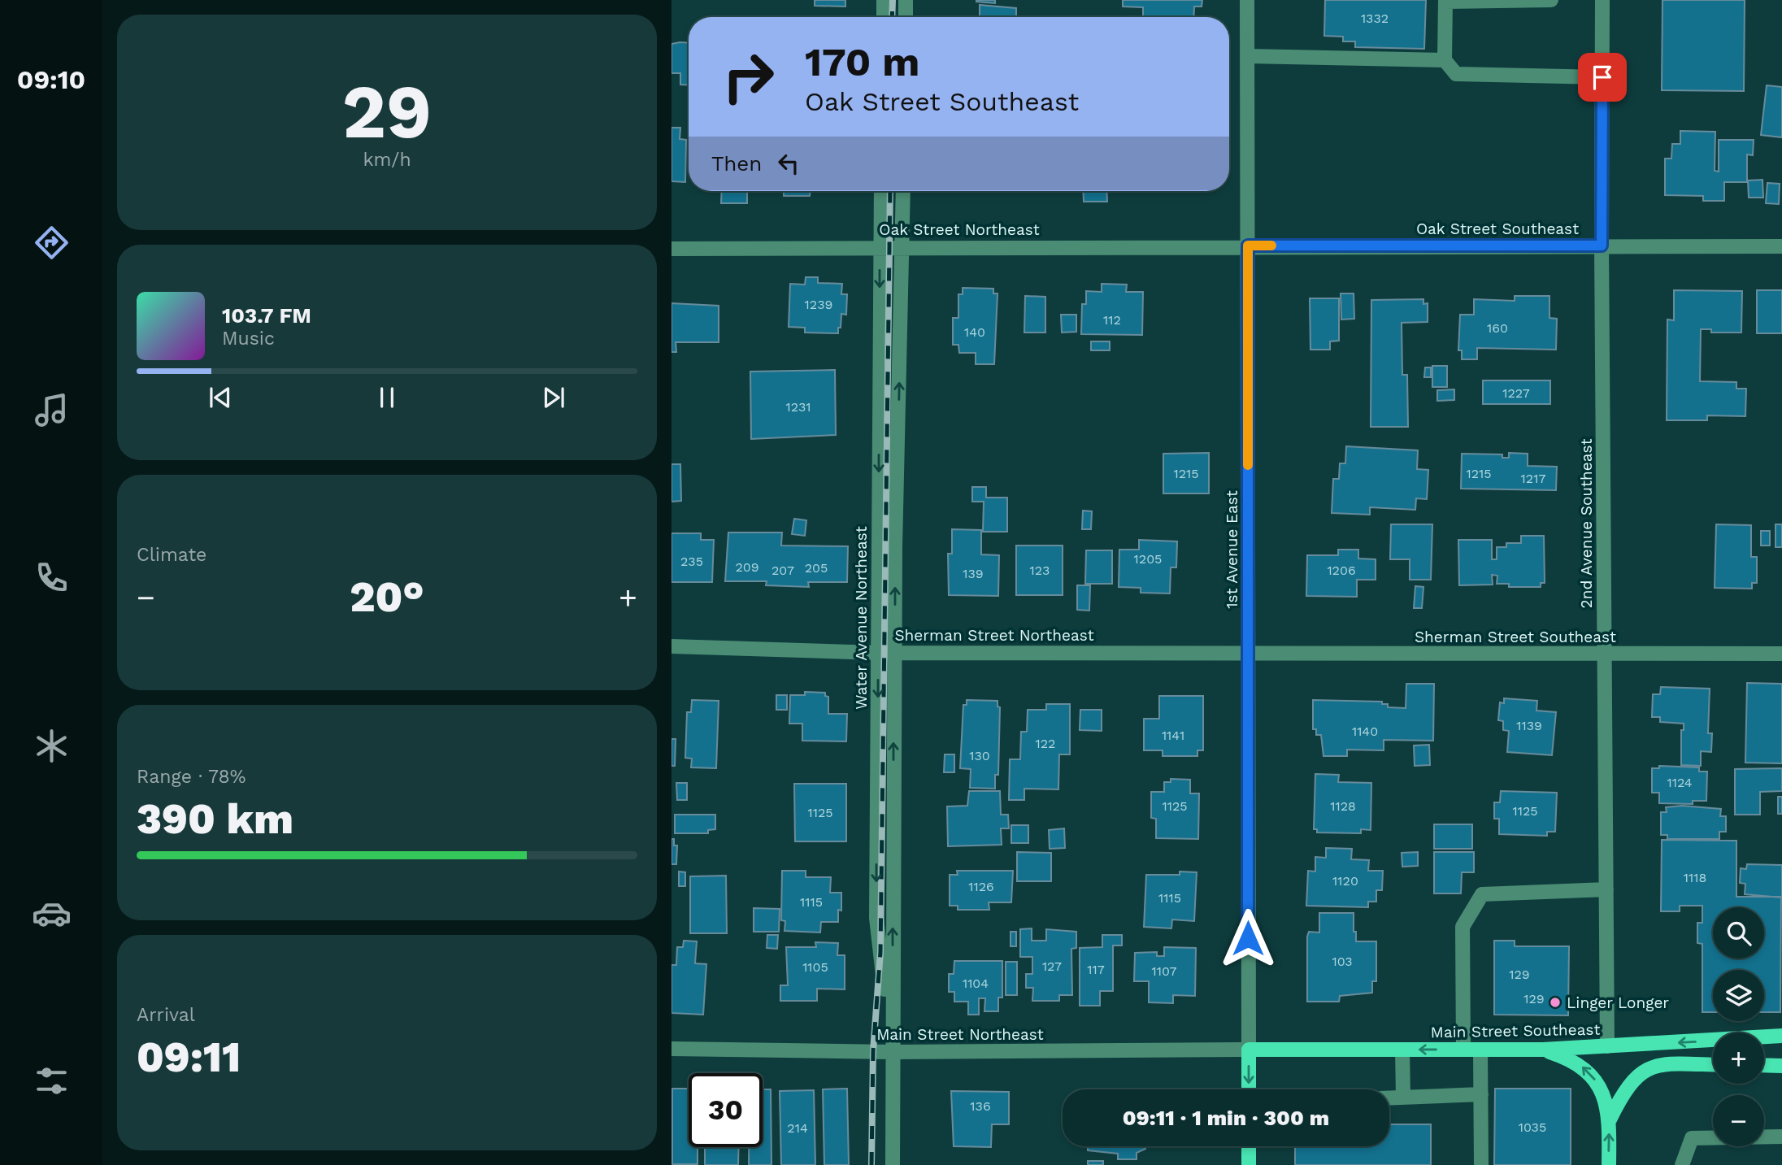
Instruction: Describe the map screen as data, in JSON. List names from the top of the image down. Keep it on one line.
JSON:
{"streets":{"main road":["1st Avenue East","Main Street Southeast"],"street":["Oak Street Southeast","Oak Street Northeast","2nd Avenue Southeast","Water Avenue Northeast","Sherman Street Northeast","Sherman Street Southeast","Main Street Northeast"]},"crossings":[["Oak Street Southeast","Oak Street Northeast"],["Oak Street Southeast","2nd Avenue Southeast"],["Oak Street Southeast","1st Avenue East"],["Oak Street Northeast","1st Avenue East"],["Oak Street Northeast","Water Avenue Northeast"],["2nd Avenue Southeast","Sherman Street Southeast"],["2nd Avenue Southeast","Main Street Southeast"],["1st Avenue East","Sherman Street Northeast"],["1st Avenue East","Sherman Street Southeast"],["1st Avenue East","Main Street Southeast"],["1st Avenue East","Main Street Northeast"],["Water Avenue Northeast","Sherman Street Northeast"],["Water Avenue Northeast","Main Street Northeast"],["Sherman Street Northeast","Sherman Street Southeast"],["Main Street Southeast","Main Street Northeast"]],"one_way":["Main Street Southeast"],"places":["Linger Longer"],"house_numbers":["1332","1239","112","160","140","1227","1231","1215","1215","1217","1205","235","209","205","207","123","1206","139","1139","1140","1141","122","130","1124","1125","1128","1125","1125","1118","1120","1126","1115","1115","103","127","1105","117","1107","129","1104","129","136","1035","214"],"page":{"tabs":"09:10","tile":[["29","km/h"],"Climate",["Range · 78%","390 km"],["Arrival","09:11"]],"turn":["170 m","Oak Street Southeast"],"then":"Then","song":["103.7 FM","Music"],"heat":["−","20°","+"],"map_buttons":["+","−"],"limit":"30","trip":"09:11 · 1 min · 300 m"}}
